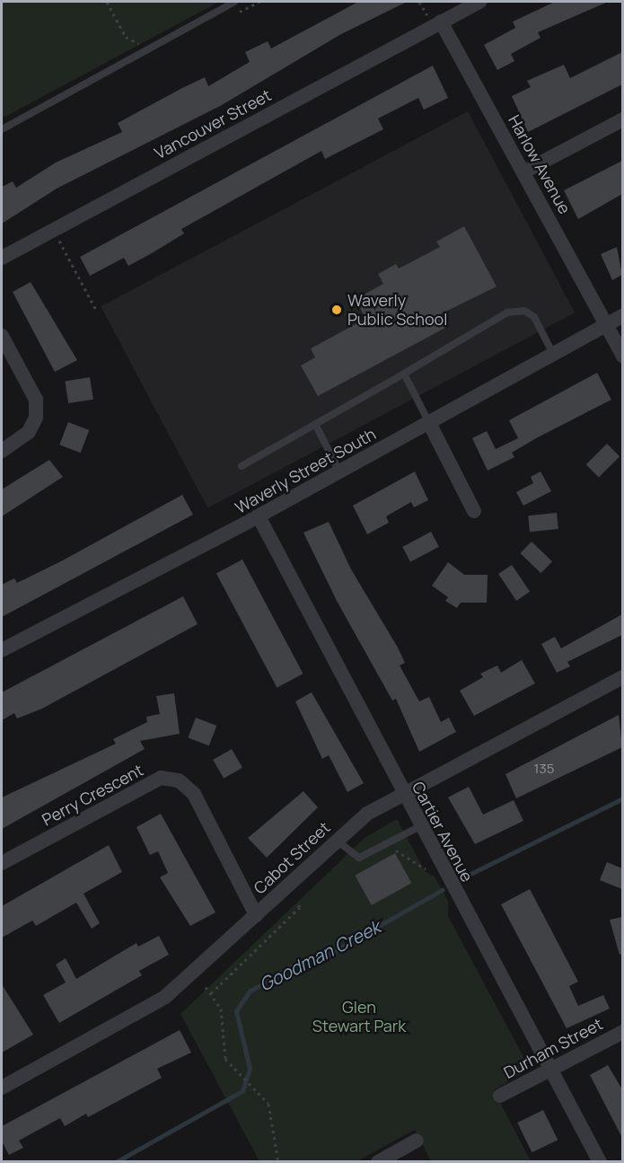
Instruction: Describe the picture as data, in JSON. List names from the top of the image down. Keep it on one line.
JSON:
{"streets":{"street":["Vancouver Street","Harlow Avenue","Waverly Street South","Perry Crescent","Cartier Avenue","Cabot Street","Durham Street"]},"crossings":[["Vancouver Street","Harlow Avenue"],["Harlow Avenue","Waverly Street South"],["Waverly Street South","Cartier Avenue"],["Perry Crescent","Cabot Street"],["Cartier Avenue","Cabot Street"],["Cartier Avenue","Durham Street"]],"water":["Goodman Creek"],"parks":["Glen Stewart Park"],"places":["Waverly Public School"],"house_numbers":["135"]}
